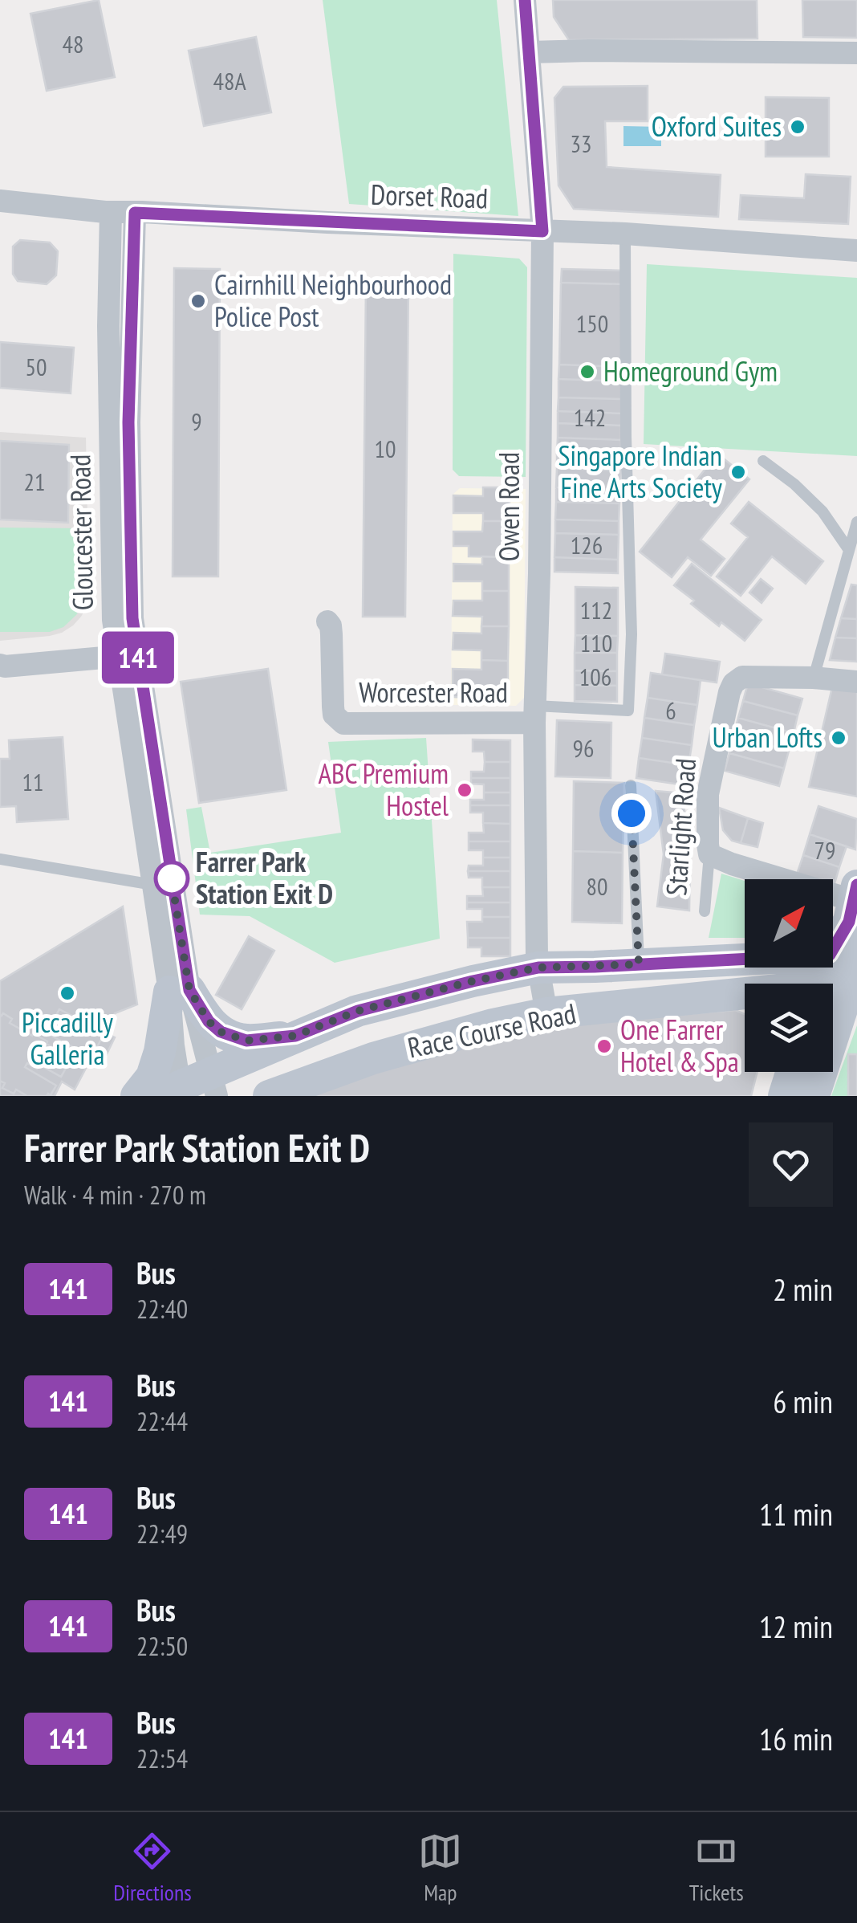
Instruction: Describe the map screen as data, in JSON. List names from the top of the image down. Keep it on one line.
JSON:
{"streets":{"street":["Dorset Road","Owen Road","Gloucester Road","Worcester Road","Starlight Road","Race Course Road"]},"crossings":[["Dorset Road","Owen Road"],["Dorset Road","Gloucester Road"],["Owen Road","Worcester Road"],["Owen Road","Race Course Road"],["Gloucester Road","Race Course Road"]],"places":["Oxford Suites","Cairnhill Neighbourhood Police Post","Homeground Gym","Singapore Indian Fine Arts Society","Urban Lofts","ABC Premium Hostel","Farrer Park Station Exit D","Piccadilly Galleria","One Farrer Hotel & Spa"],"lines":["bus line 141"],"house_numbers":["48","48A","33","150","50","142","9","10","21","126","112","110","106","6","96","11","79","80"],"north":"top right","page":{"on_map":"141","heading":["Farrer Park Station Exit D","Walk · 4 min · 270 m"],"list":[{"mark":"141","name":"Bus","note":"22:40","value":"2 min"},{"mark":"141","name":"Bus","note":"22:44","value":"6 min"},{"mark":"141","name":"Bus","note":"22:49","value":"11 min"},{"mark":"141","name":"Bus","note":"22:50","value":"12 min"},{"mark":"141","name":"Bus","note":"22:54","value":"16 min"}],"tabs":["Directions","Map","Tickets"]}}
